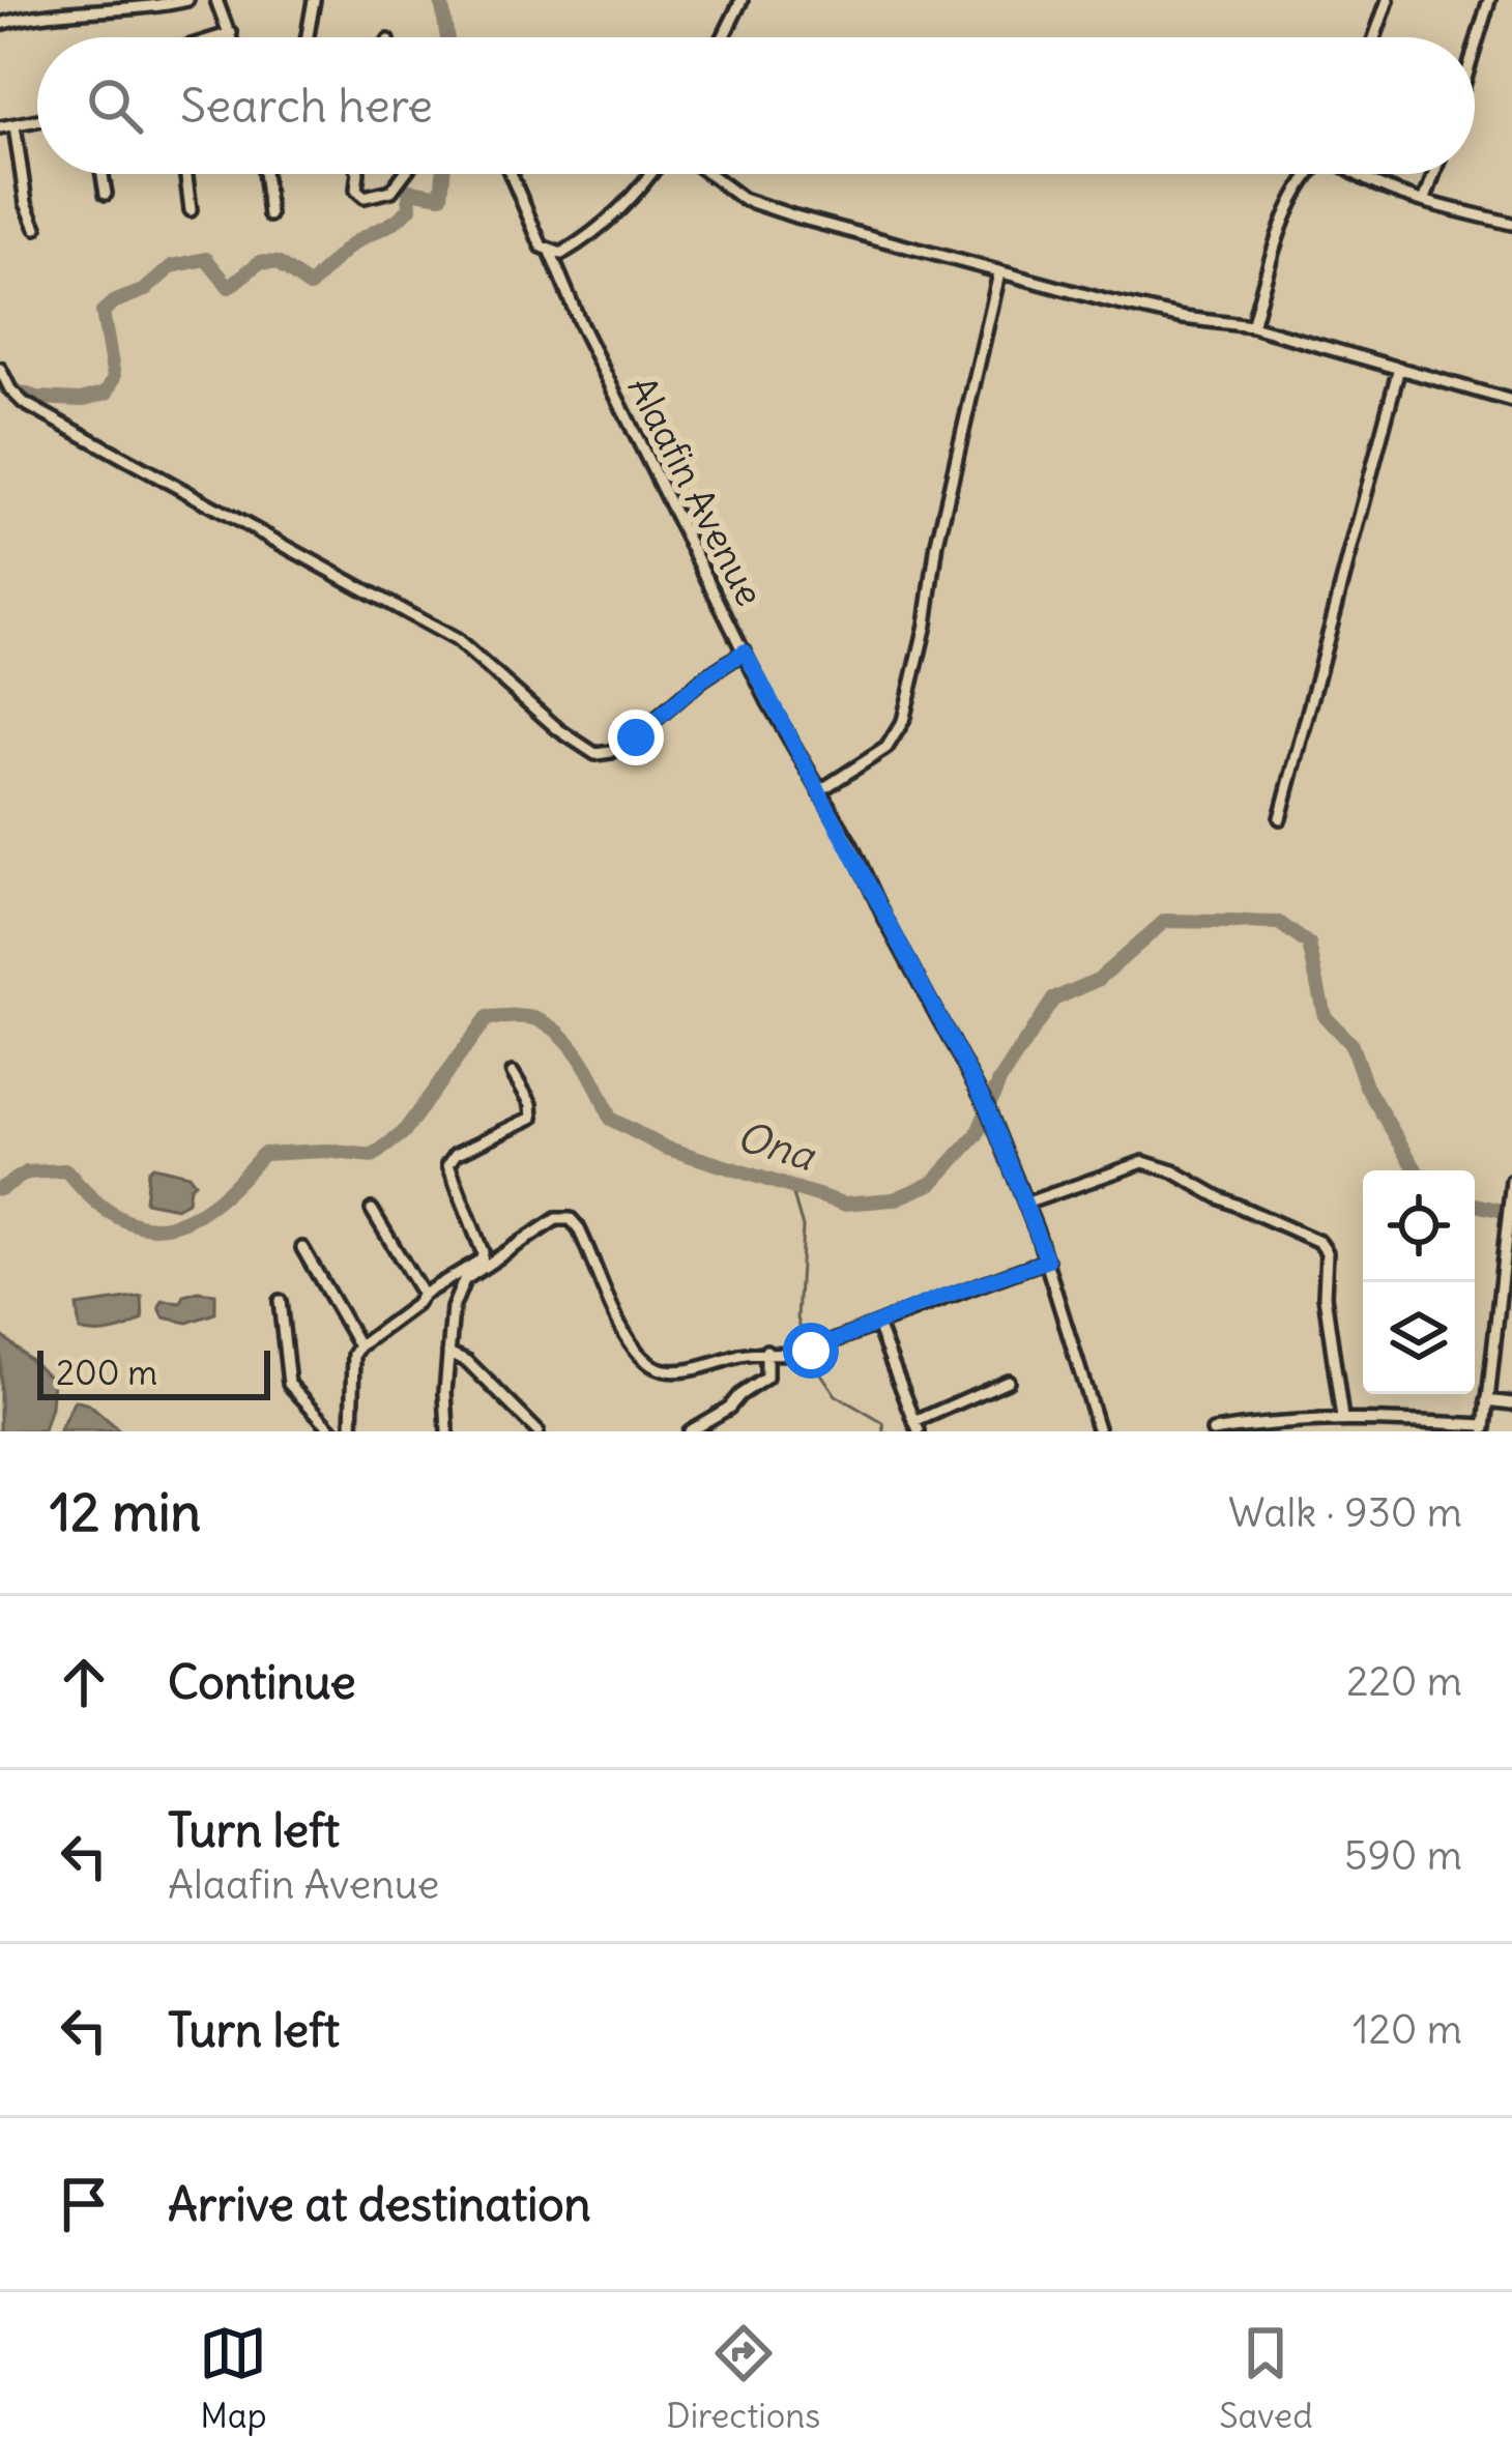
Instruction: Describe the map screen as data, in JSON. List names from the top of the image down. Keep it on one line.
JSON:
{"streets":{"street":["Alaafin Avenue"]},"water":["Ona"],"scale_bar":"200 m","page":{"search":"Search here","scale":"200 m","heading":["12 min","Walk · 930 m"],"list":[["Continue","220 m"],["Turn left","Alaafin Avenue","590 m"],["Turn left","120 m"],"Arrive at destination"],"nav":["Map","Directions","Saved"]}}
